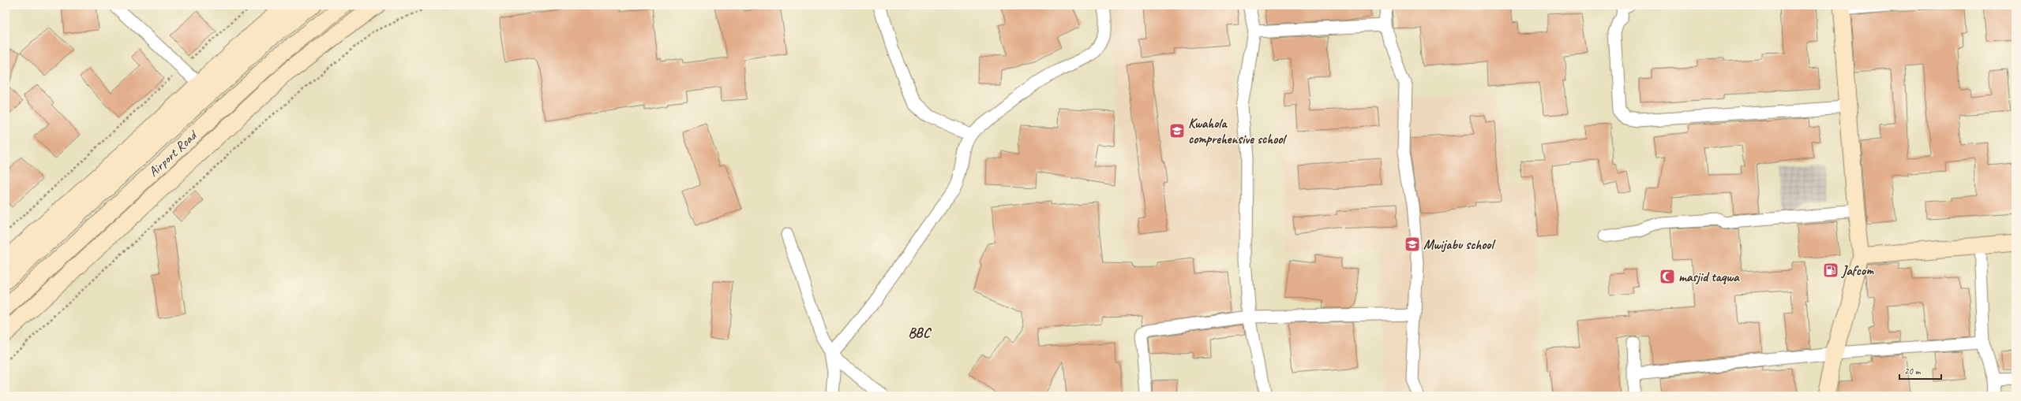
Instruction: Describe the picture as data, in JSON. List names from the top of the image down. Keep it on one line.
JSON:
{"streets":{"main road":["Airport Road"]},"districts":["BBC"],"places":{"school or university":["Kwahola comprehensive school","Mwijabu school"],"fuel station":["Jafcom"],"mosque":["masjid taqwa"]},"scale_bar":"20 m"}
